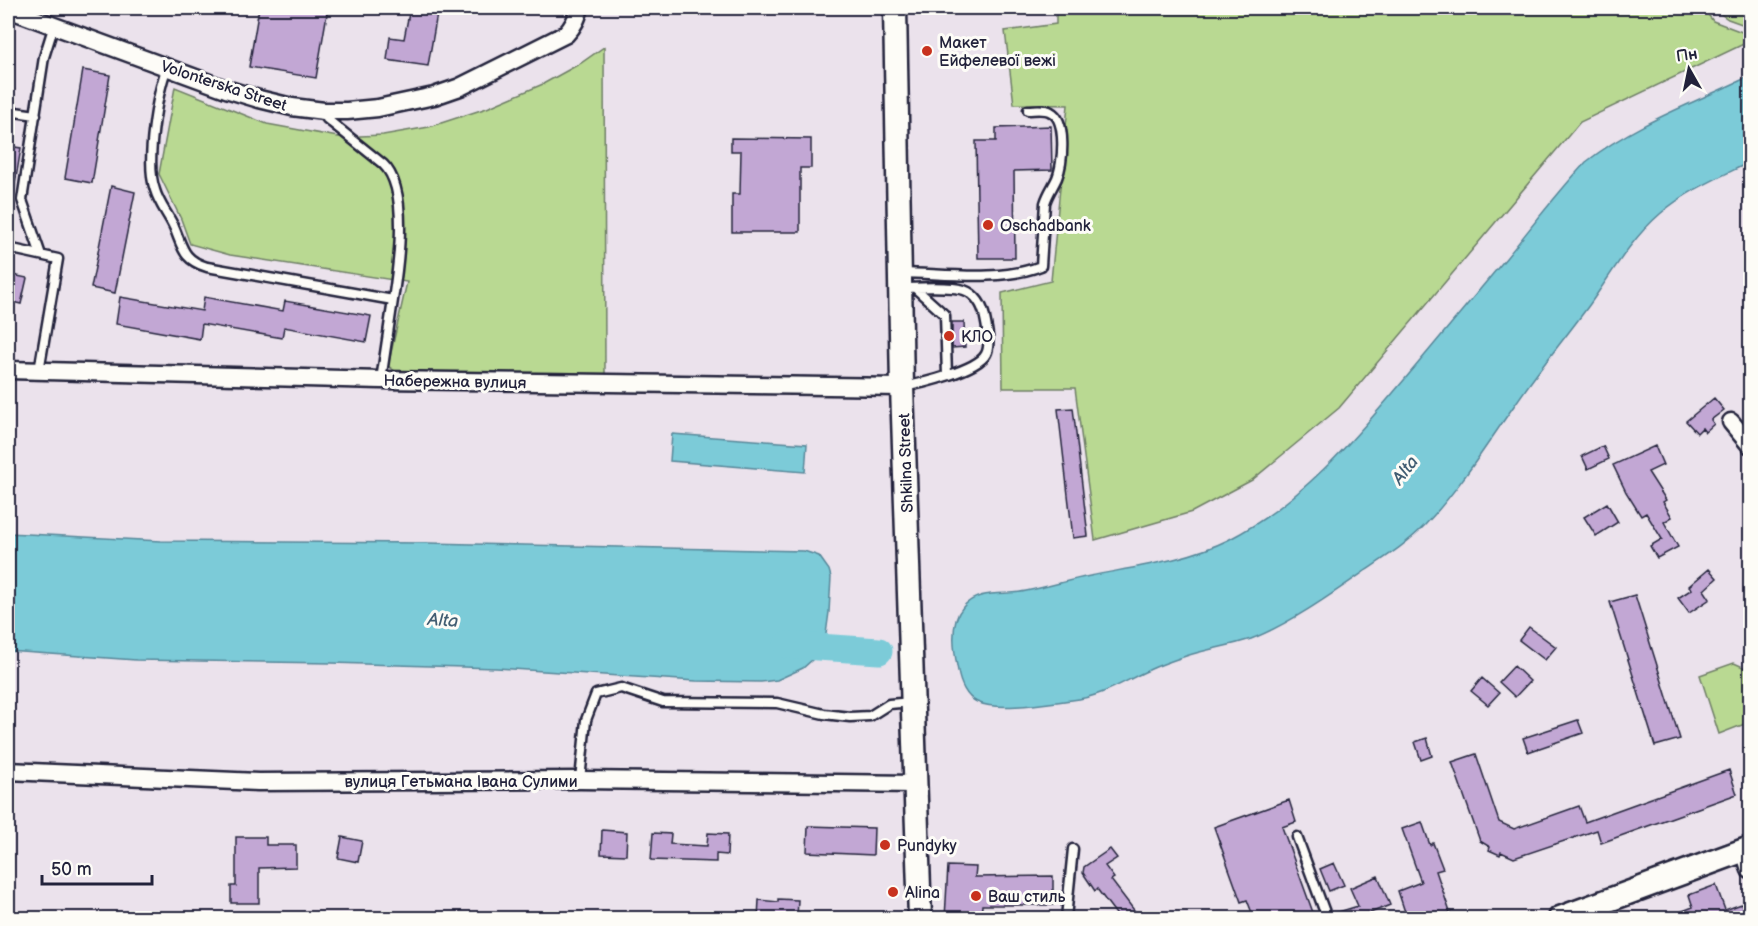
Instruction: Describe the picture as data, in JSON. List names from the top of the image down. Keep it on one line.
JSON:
{"streets":{"main road":["Shkilna Street"],"street":["Volonterska Street","Набережна вулиця","вулиця Гетьмана Івана Сулими"]},"crossings":[["Набережна вулиця","Shkilna Street"],["Shkilna Street","вулиця Гетьмана Івана Сулими"]],"water":["Alta"],"places":["Макет Ейфелевої вежі","Oschadbank","КЛО","Pundyky","Alina","Ваш стиль"],"scale_bar":"50 m","north":"top"}
